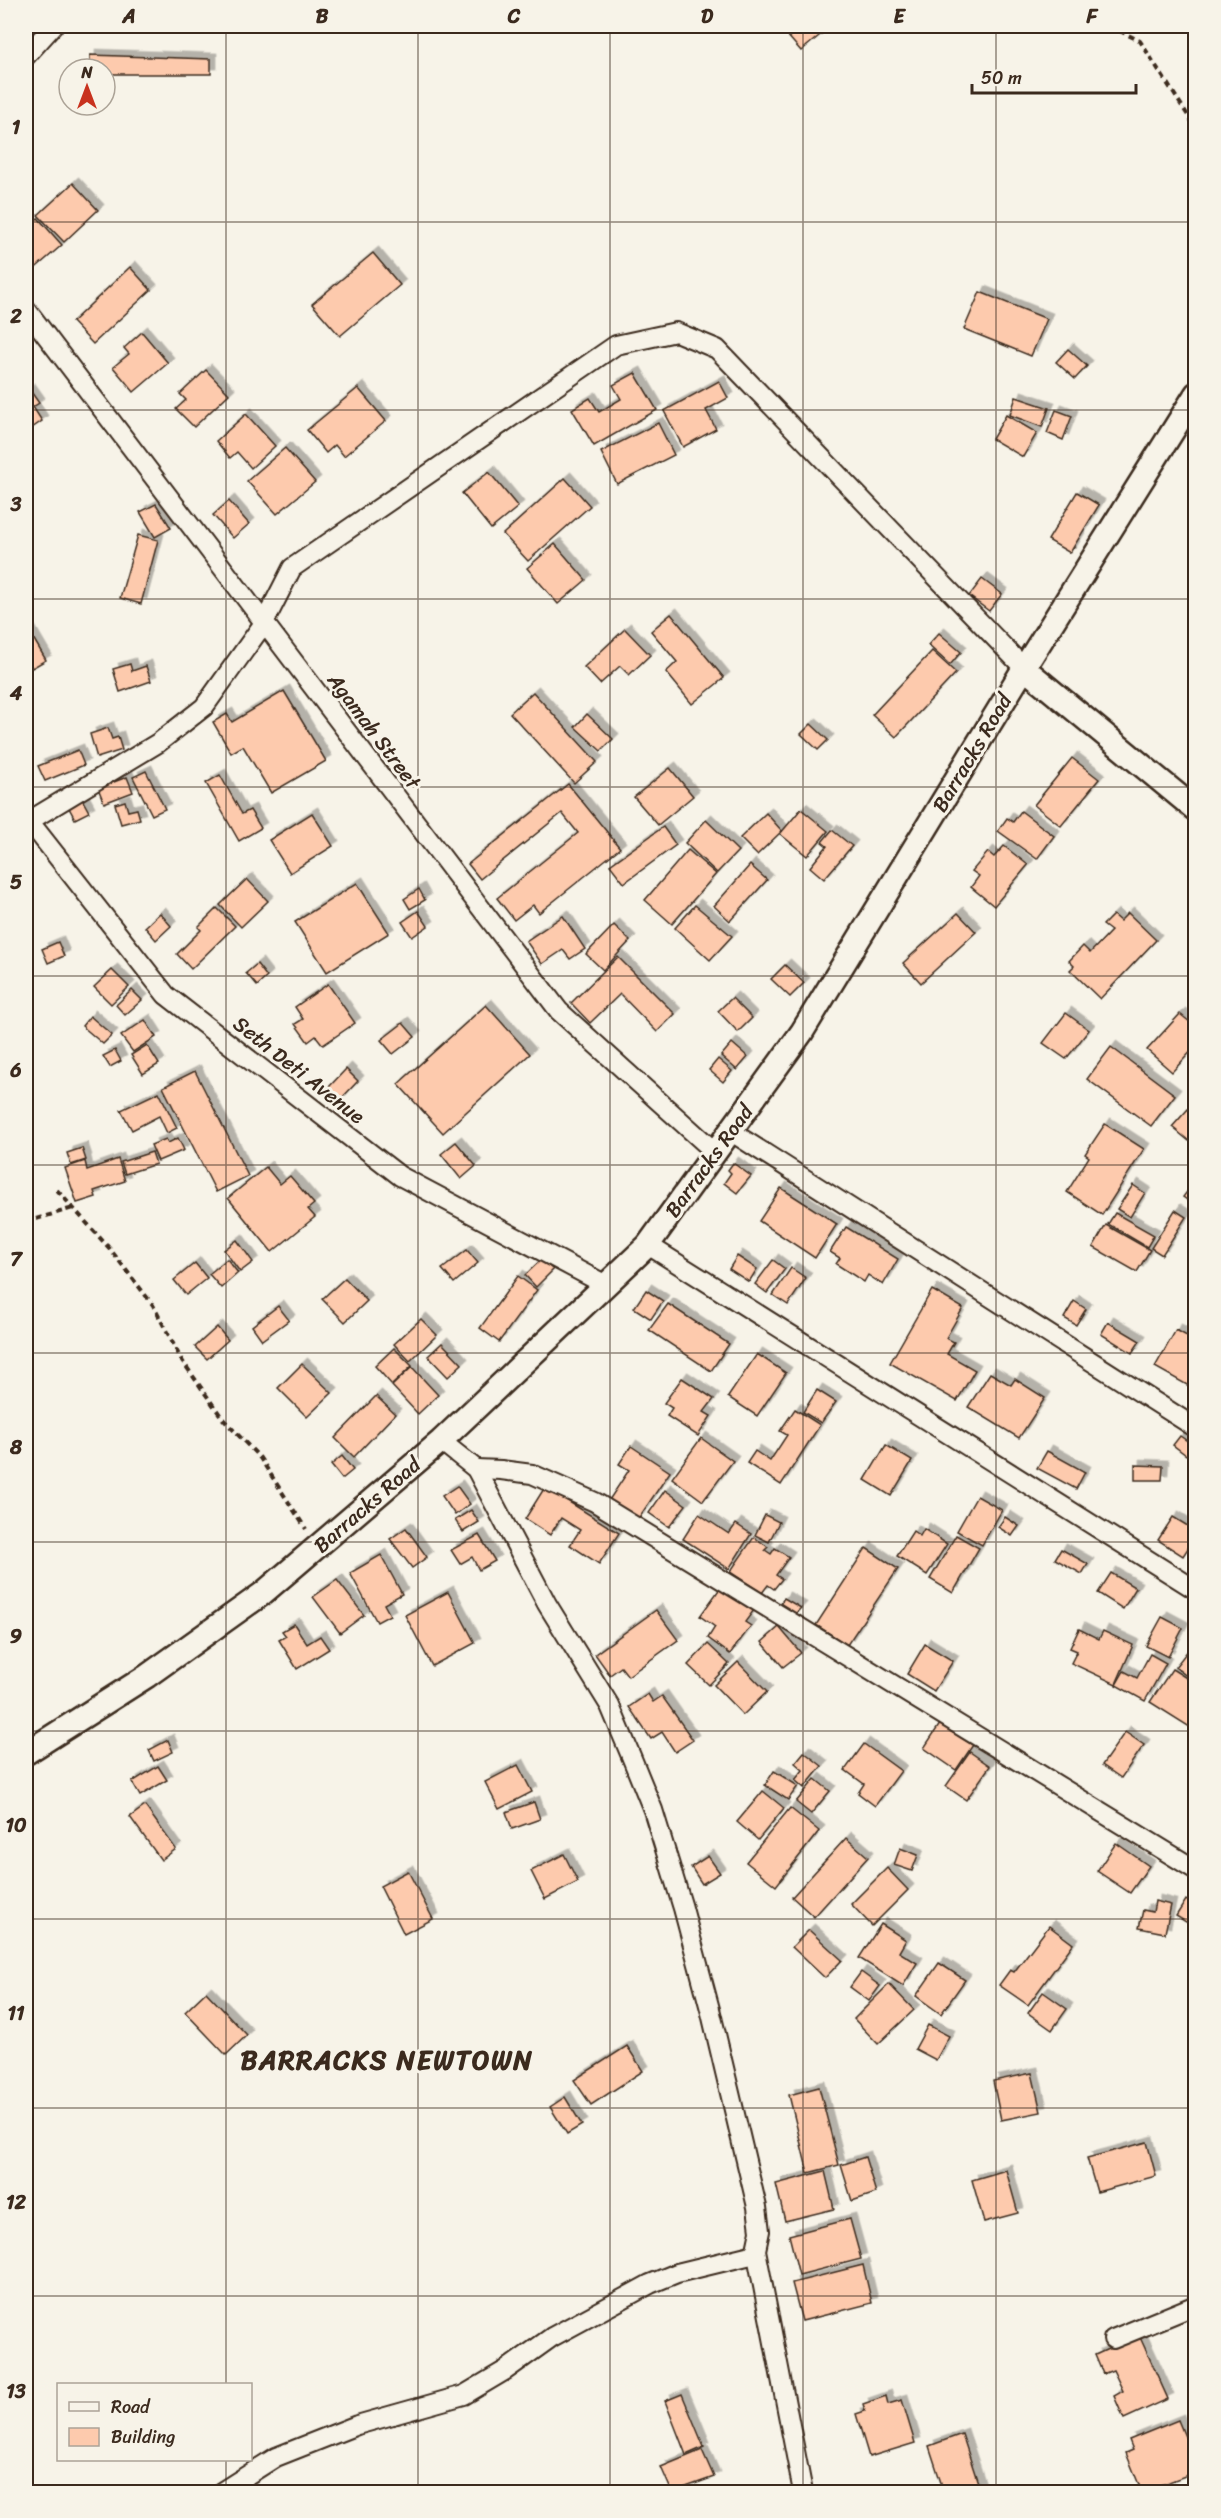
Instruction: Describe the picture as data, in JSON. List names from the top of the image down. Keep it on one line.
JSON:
{"streets":{"street":["Agamah Street","Barracks Road","Seth Deti Avenue"]},"crossings":[["Agamah Street","Barracks Road"],["Barracks Road","Seth Deti Avenue"]],"districts":["BARRACKS NEWTOWN"],"legend":["Road","Building"],"scale_bar":"50 m","north":"top","grid":{"columns":["A","B","C","D","E","F"],"rows":["1","2","3","4","5","6","7","8","9","10","11","12","13"]}}
